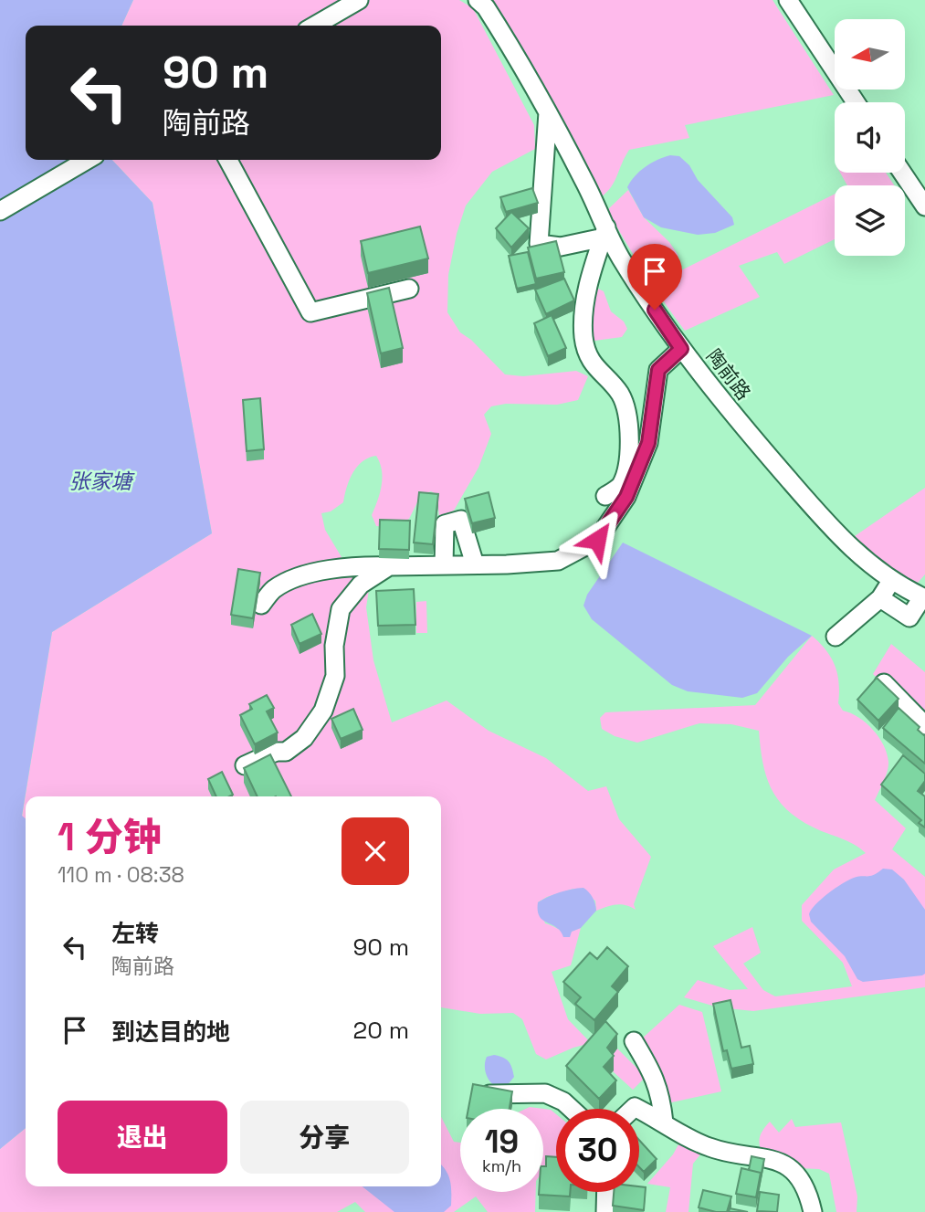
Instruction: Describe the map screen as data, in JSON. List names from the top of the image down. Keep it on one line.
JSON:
{"streets":{"street":["陶前路"]},"water":["张家塘"],"north":"left","page":{"turn":["90 m","陶前路"],"heading":["1 分钟","110 m · 08:38"],"list":[{"name":"左转","note":"陶前路","value":"90 m"},{"name":"到达目的地","value":"20 m"}],"buttons":["退出","分享"],"speed":"19 km/h","limit":"30"}}
